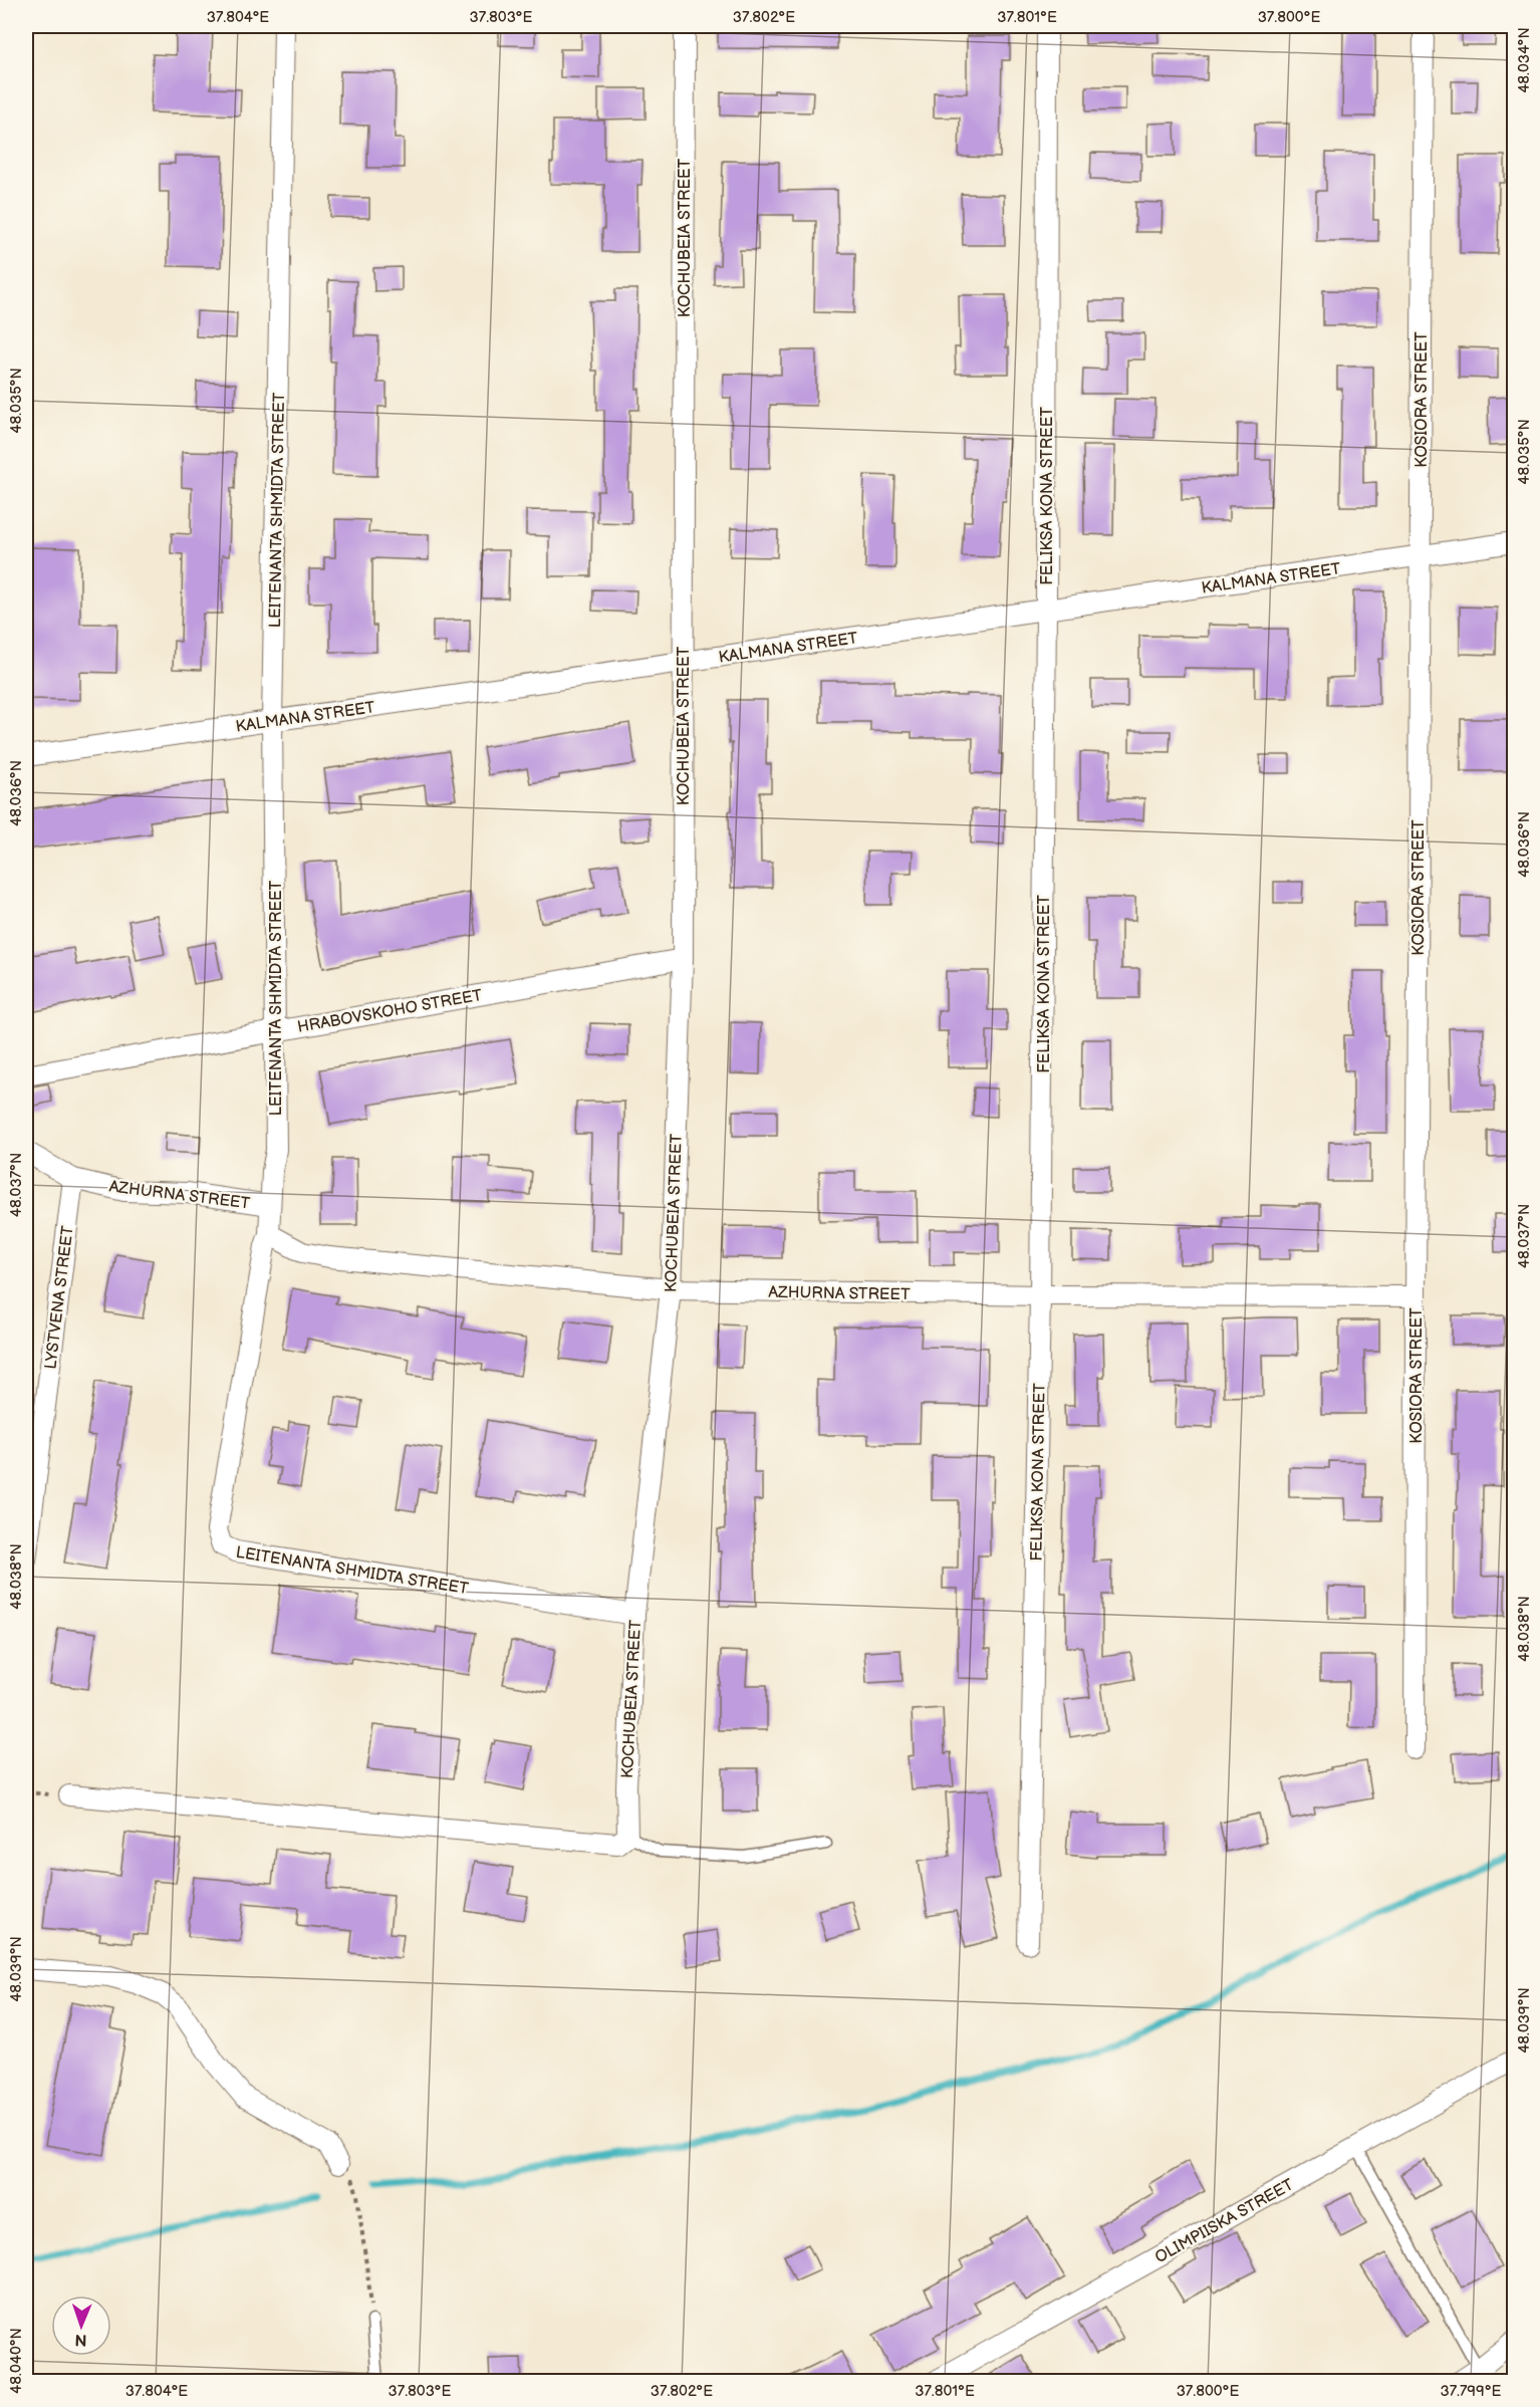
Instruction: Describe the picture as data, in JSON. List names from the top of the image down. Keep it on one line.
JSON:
{"streets":{"street":["KOCHUBEIA STREET","KOSIORA STREET","FELIKSA KONA STREET","LEITENANTA SHMIDTA STREET","KALMANA STREET","HRABOVSKOHO STREET","AZHURNA STREET","LYSTVENA STREET","OLIMPIISKA STREET"]},"crossings":[["KOCHUBEIA STREET","LEITENANTA SHMIDTA STREET"],["KOCHUBEIA STREET","KALMANA STREET"],["KOCHUBEIA STREET","HRABOVSKOHO STREET"],["KOCHUBEIA STREET","AZHURNA STREET"],["KOSIORA STREET","KALMANA STREET"],["KOSIORA STREET","AZHURNA STREET"],["FELIKSA KONA STREET","KALMANA STREET"],["FELIKSA KONA STREET","AZHURNA STREET"],["LEITENANTA SHMIDTA STREET","KALMANA STREET"],["LEITENANTA SHMIDTA STREET","HRABOVSKOHO STREET"],["LEITENANTA SHMIDTA STREET","AZHURNA STREET"],["AZHURNA STREET","LYSTVENA STREET"]],"north":"bottom","coordinates":["37.804°E","37.803°E","37.802°E","37.801°E","37.800°E","48.034°N","48.035°N","48.036°N","48.037°N","48.038°N","48.039°N","48.040°N","37.799°E"]}
